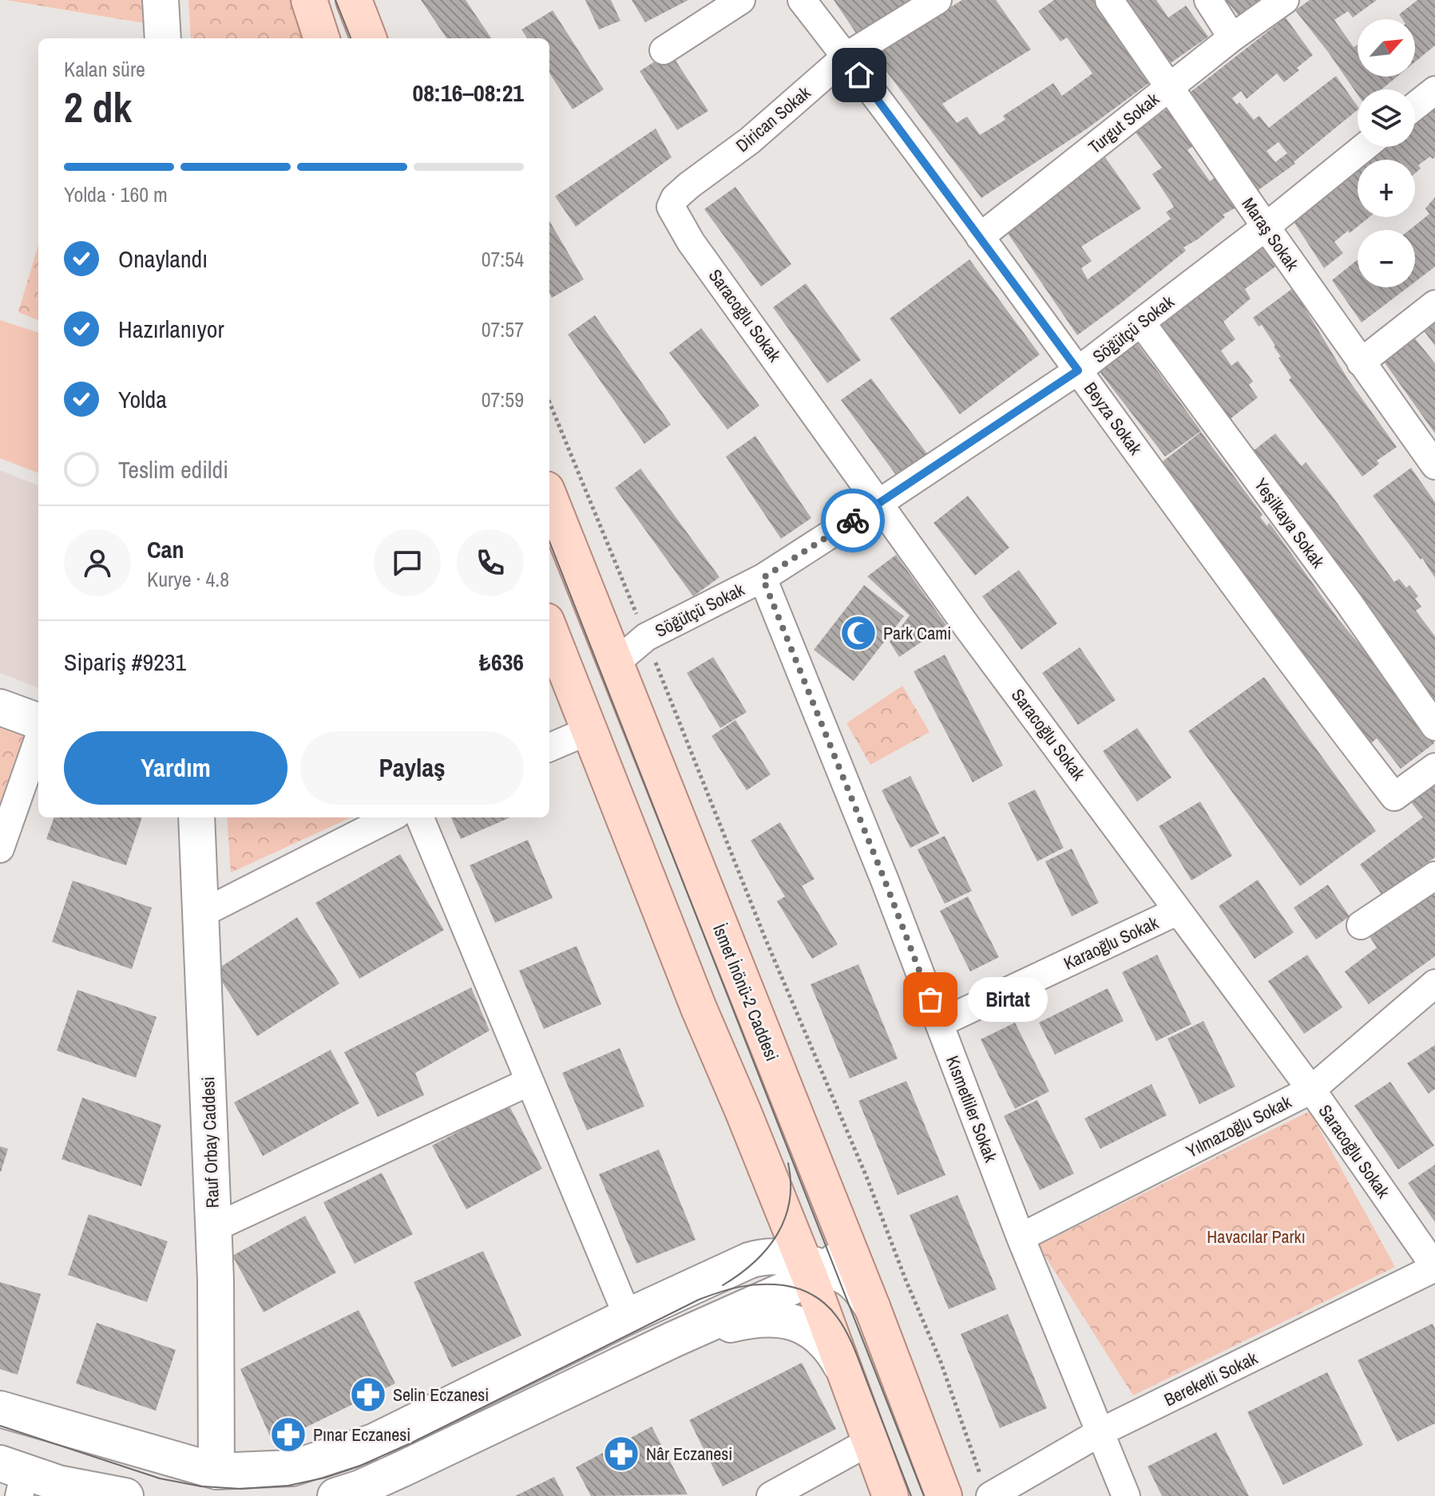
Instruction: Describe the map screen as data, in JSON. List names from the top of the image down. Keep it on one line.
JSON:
{"streets":{"main road":["İsmet İnönü-2 Caddesi"],"street":["Dirican Sokak","Turgut Sokak","Maraş Sokak","Saracoğlu Sokak","Söğütçü Sokak","Beyza Sokak","Yeşilkaya Sokak","Karaoğlu Sokak","Kısmetliler Sokak","Yılmazoğlu Sokak","Rauf Orbay Caddesi","Bereketli Sokak"]},"crossings":[["Dirican Sokak","Saracoğlu Sokak"],["Dirican Sokak","Beyza Sokak"],["Turgut Sokak","Maraş Sokak"],["Turgut Sokak","Beyza Sokak"],["Maraş Sokak","Söğütçü Sokak"],["Saracoğlu Sokak","Söğütçü Sokak"],["Saracoğlu Sokak","Karaoğlu Sokak"],["Saracoğlu Sokak","Yılmazoğlu Sokak"],["Saracoğlu Sokak","Bereketli Sokak"],["Söğütçü Sokak","Beyza Sokak"],["Söğütçü Sokak","Yeşilkaya Sokak"],["Söğütçü Sokak","İsmet İnönü-2 Caddesi"],["Söğütçü Sokak","Kısmetliler Sokak"],["Karaoğlu Sokak","Kısmetliler Sokak"],["Kısmetliler Sokak","Yılmazoğlu Sokak"],["Kısmetliler Sokak","Bereketli Sokak"]],"parks":["Havacılar Parkı"],"places":{"mosque":["Park Cami"],"other":["Birtat"],"pharmacy":["Selin Eczanesi","Pınar Eczanesi","Nâr Eczanesi"]},"north":"top right","page":{"map_buttons":["+","−"],"heading":["2 dk","Kalan süre","08:16–08:21"],"panel":["Can","Kurye · 4.8","Sipariş #9231","₺636"],"bar":"Yolda · 160 m","list":[["Onaylandı","07:54"],["Hazırlanıyor","07:57"],["Yolda","07:59"],"Teslim edildi"],"buttons":["Yardım","Paylaş"],"bubble":"Birtat"}}
